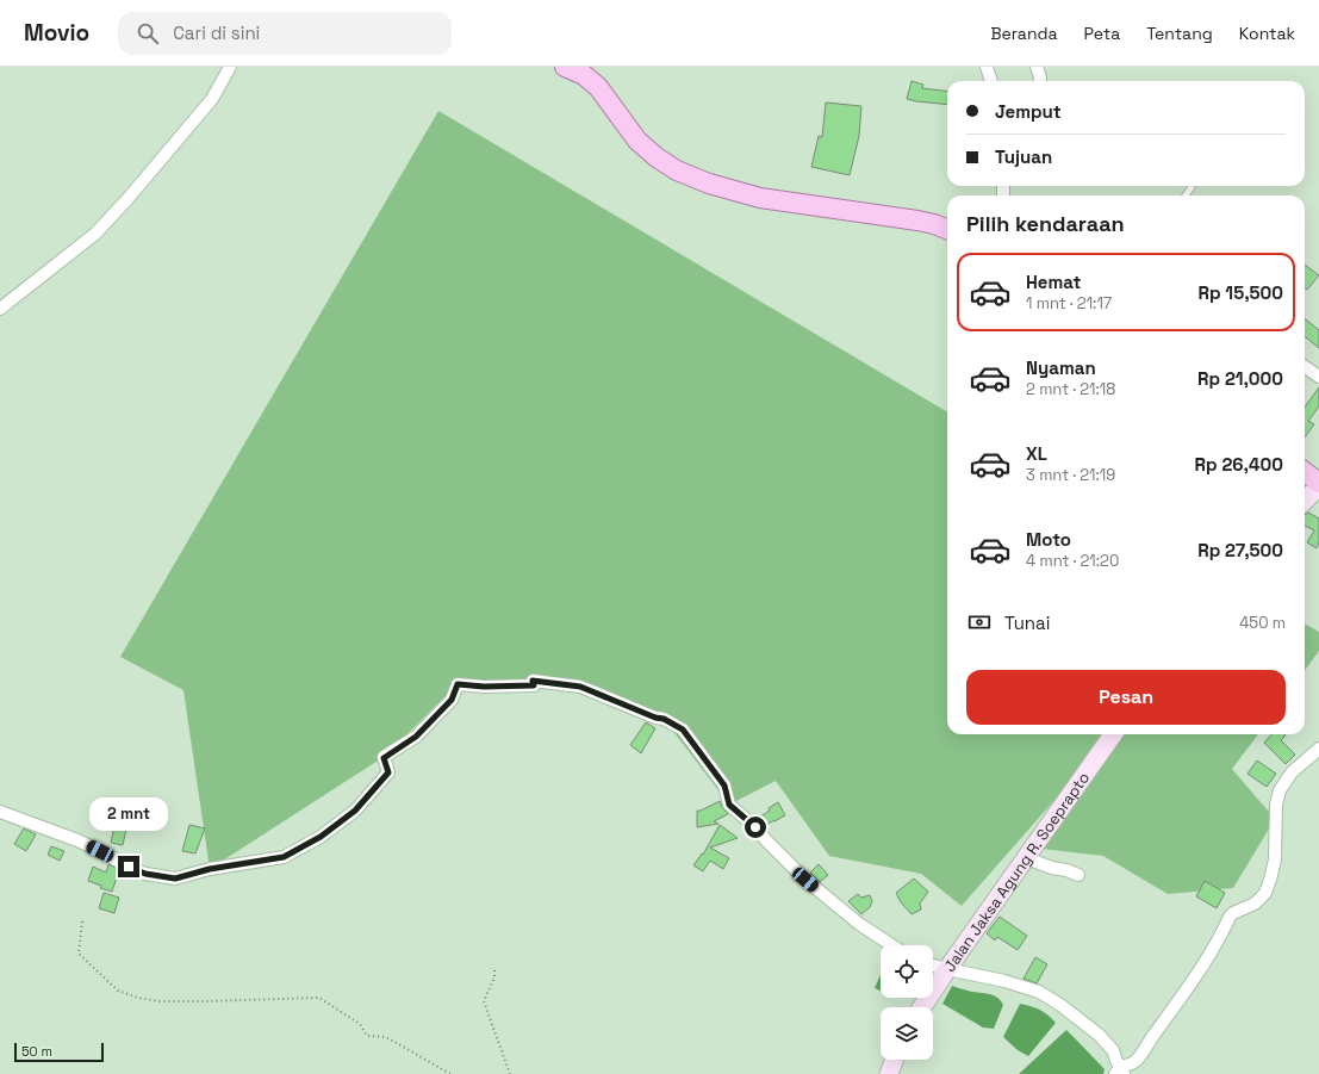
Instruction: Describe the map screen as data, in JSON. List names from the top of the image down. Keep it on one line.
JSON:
{"streets":{"street":["Jalan Jaksa Agung R. Soeprapto"]},"scale_bar":"50 m","page":{"header":"Movio","search":"Cari di sini","nav":["Beranda","Peta","Tentang","Kontak"],"banner":["Jemput","Tujuan"],"heading":"Pilih kendaraan","list":[{"name":"Hemat","note":"1 mnt · 21:17","value":"Rp 15,500"},{"name":"Nyaman","note":"2 mnt · 21:18","value":"Rp 21,000"},{"name":"XL","note":"3 mnt · 21:19","value":"Rp 26,400"},{"name":"Moto","note":"4 mnt · 21:20","value":"Rp 27,500"}],"pay":["Tunai","450 m"],"buttons":"Pesan","bubble":"2 mnt","scale":"50 m"}}
